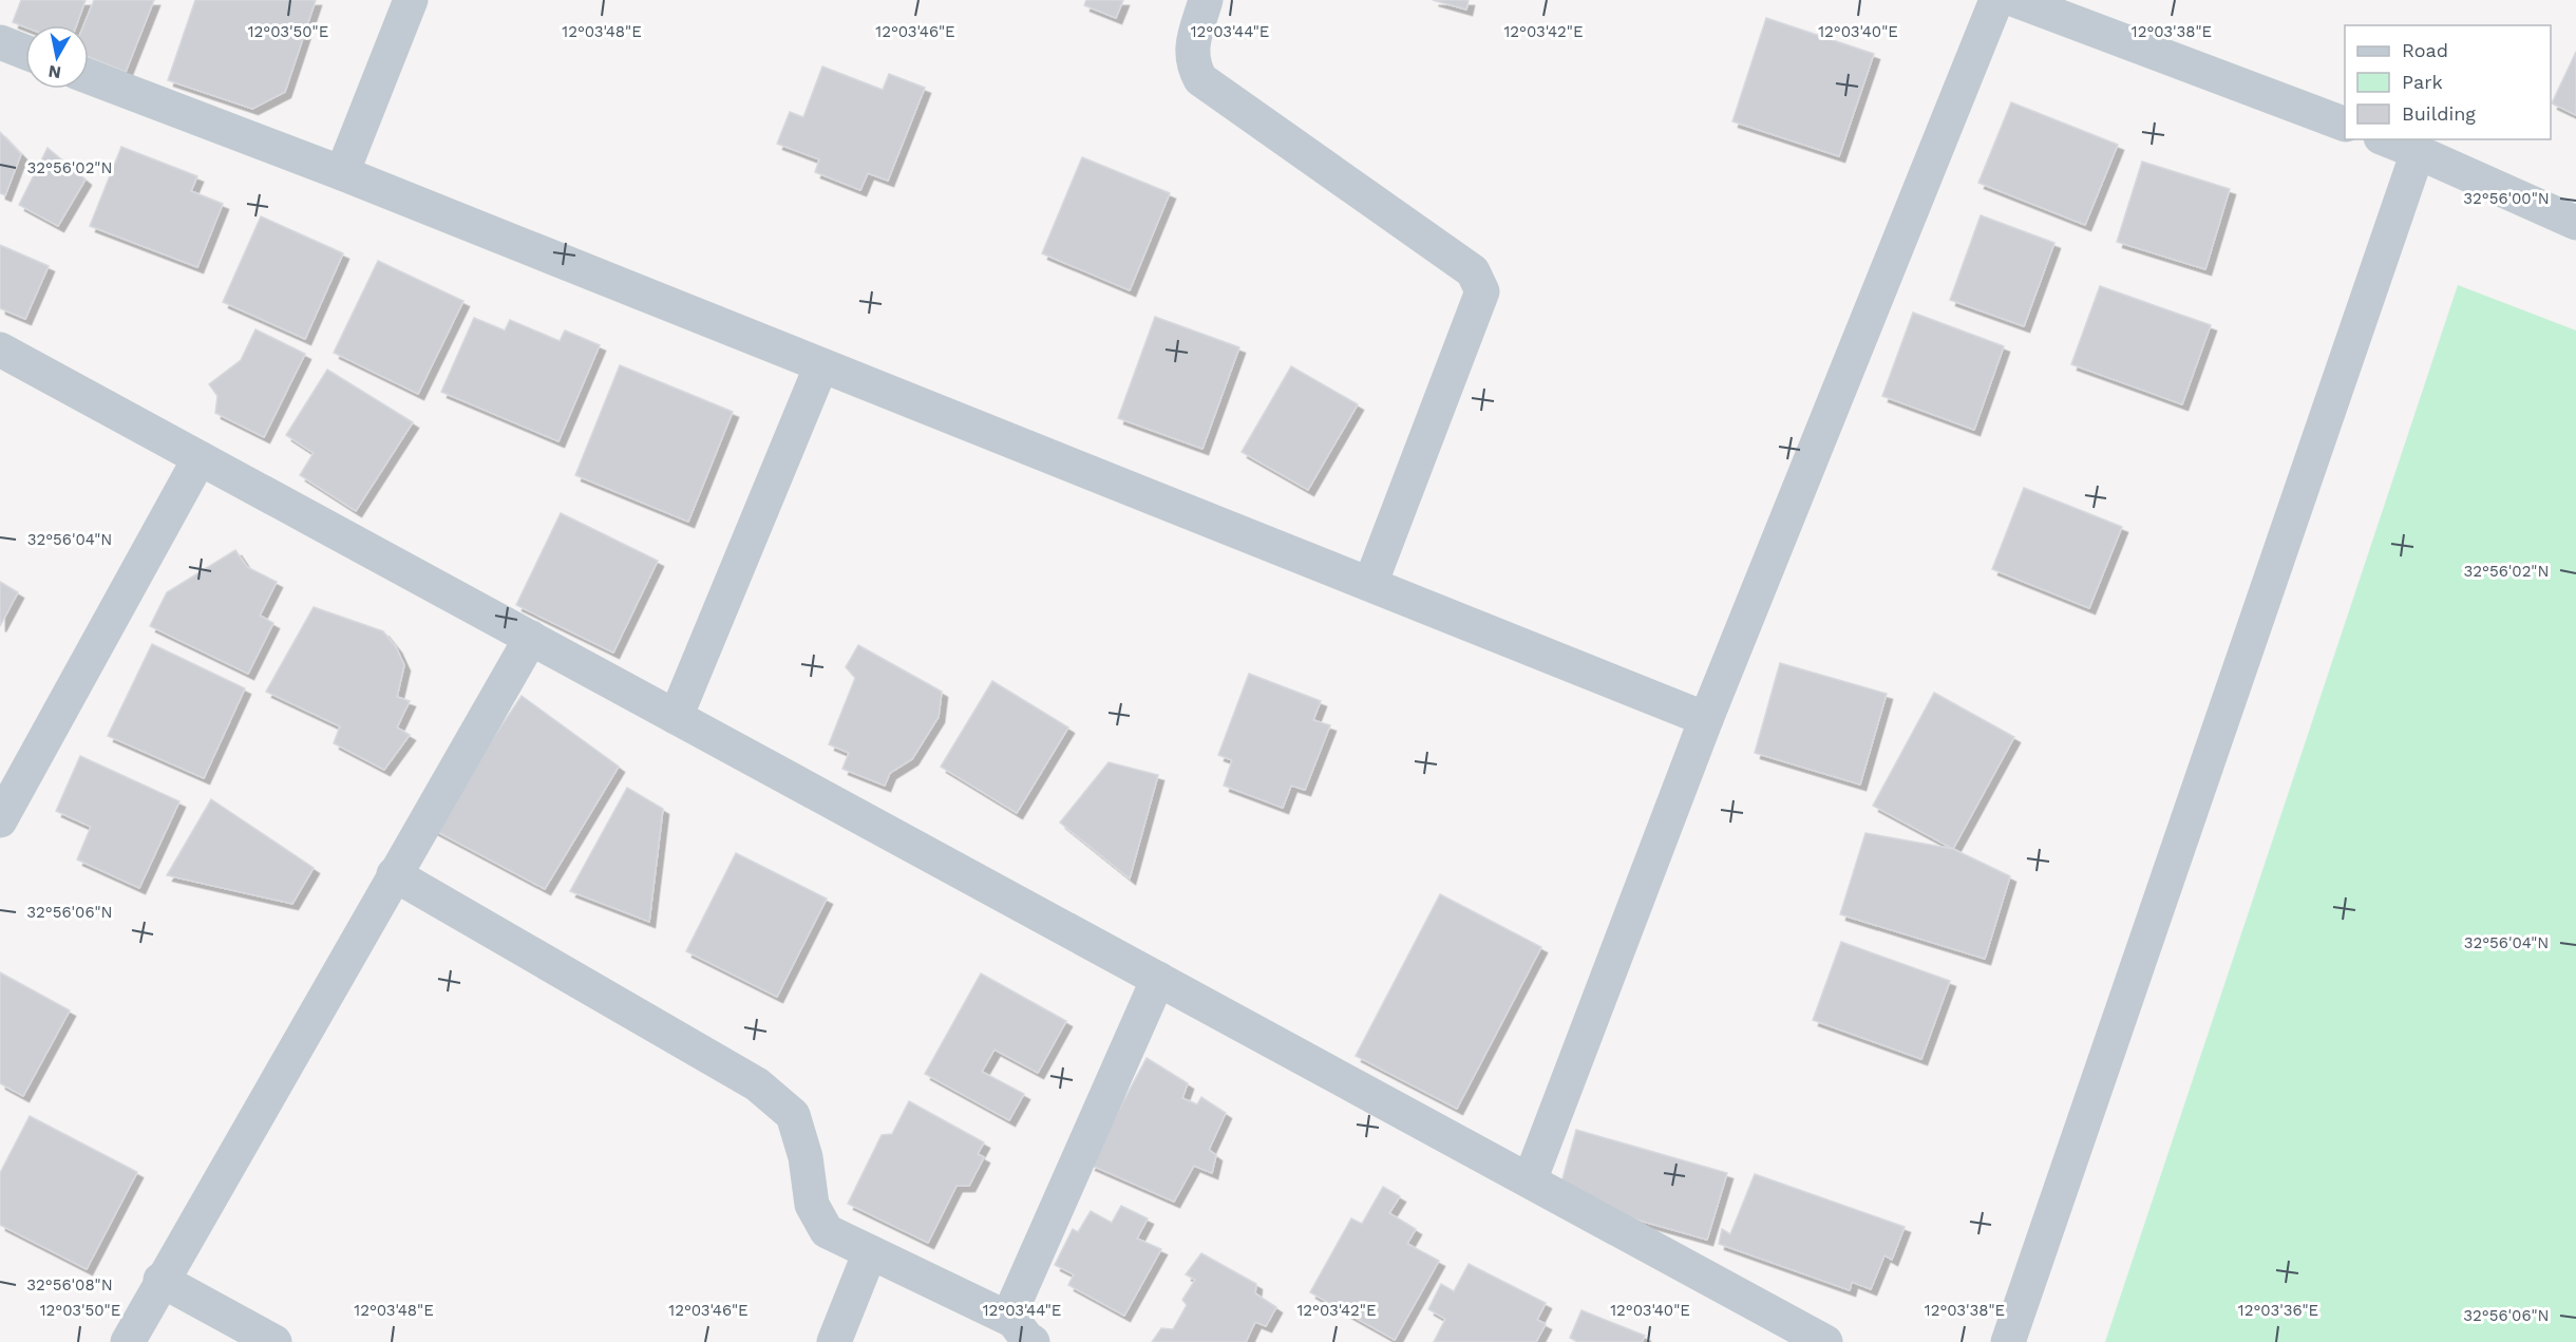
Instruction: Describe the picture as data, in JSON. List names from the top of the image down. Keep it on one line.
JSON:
{"legend":["Road","Park","Building"],"north":"bottom","coordinates":["12°03'50\"E","12°03'48\"E","12°03'46\"E","12°03'44\"E","12°03'42\"E","12°03'40\"E","12°03'38\"E","32°56'02\"N","32°56'00\"N","32°56'04\"N","32°56'06\"N","32°56'08\"N","12°03'36\"E"]}
